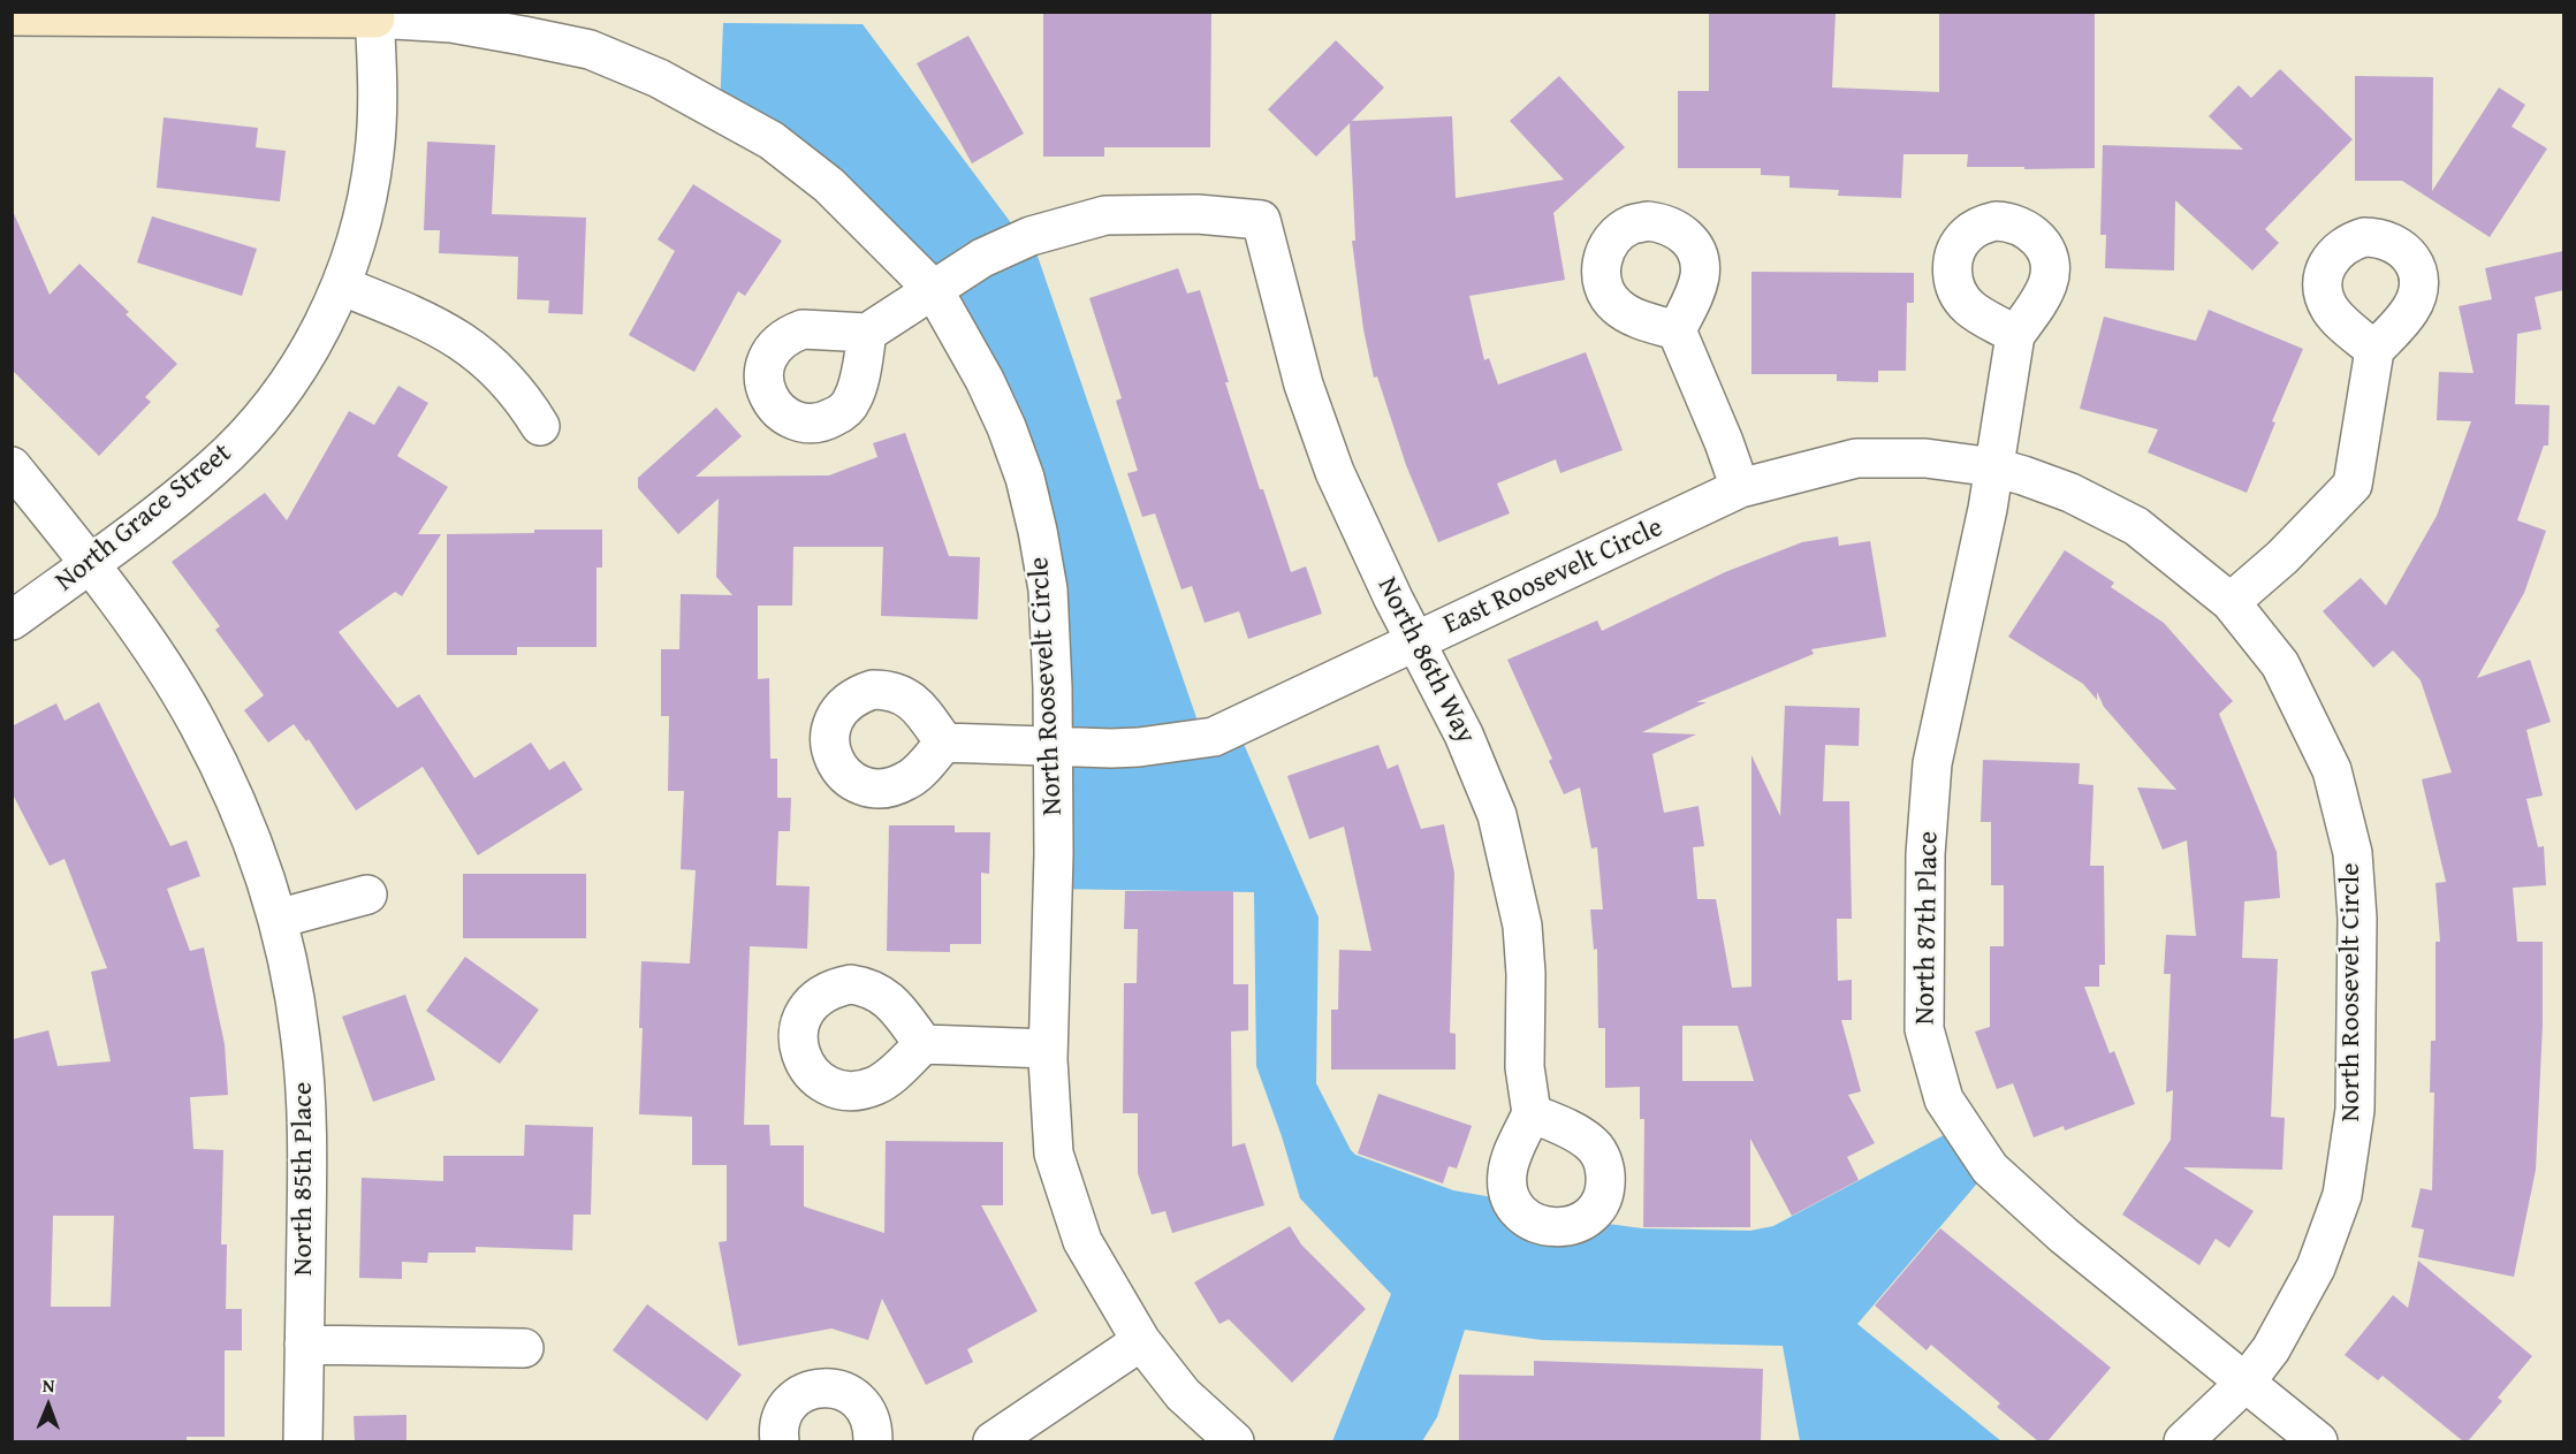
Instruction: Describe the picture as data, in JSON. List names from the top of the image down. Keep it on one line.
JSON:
{"streets":{"street":["North Grace Street","East Roosevelt Circle","North 86th Way","North Roosevelt Circle","North 87th Place","North 85th Place"]},"crossings":[["North Grace Street","North Roosevelt Circle"],["North Grace Street","North 85th Place"],["East Roosevelt Circle","North 86th Way"],["East Roosevelt Circle","North Roosevelt Circle"],["North 86th Way","North Roosevelt Circle"],["North Roosevelt Circle","North 87th Place"]],"north":"top"}
